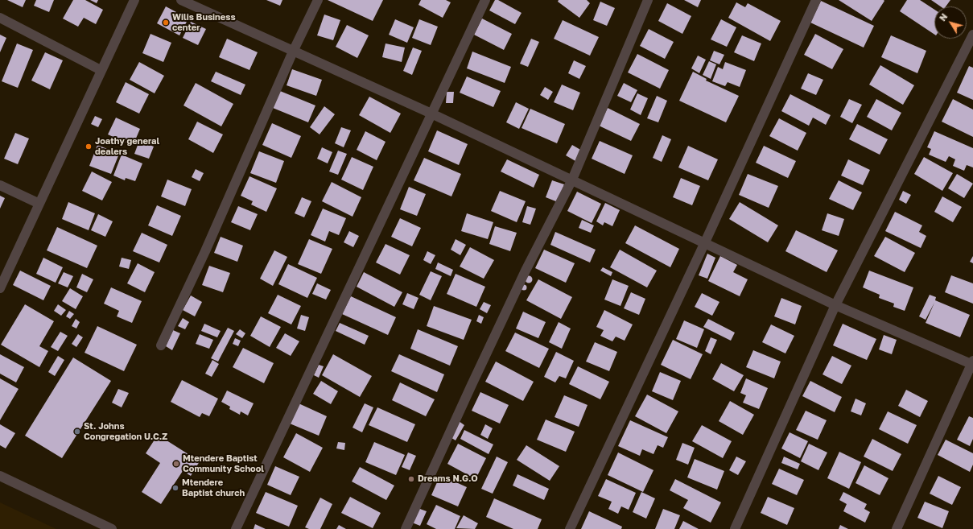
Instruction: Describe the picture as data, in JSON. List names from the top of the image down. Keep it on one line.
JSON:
{"places":["Wilis Business center","Joathy general dealers","St. Johns Congregation U.C.Z","Mtendere Baptist Community School","Dreams N.G.O","Mtendere Baptist church"],"north":"top left"}
